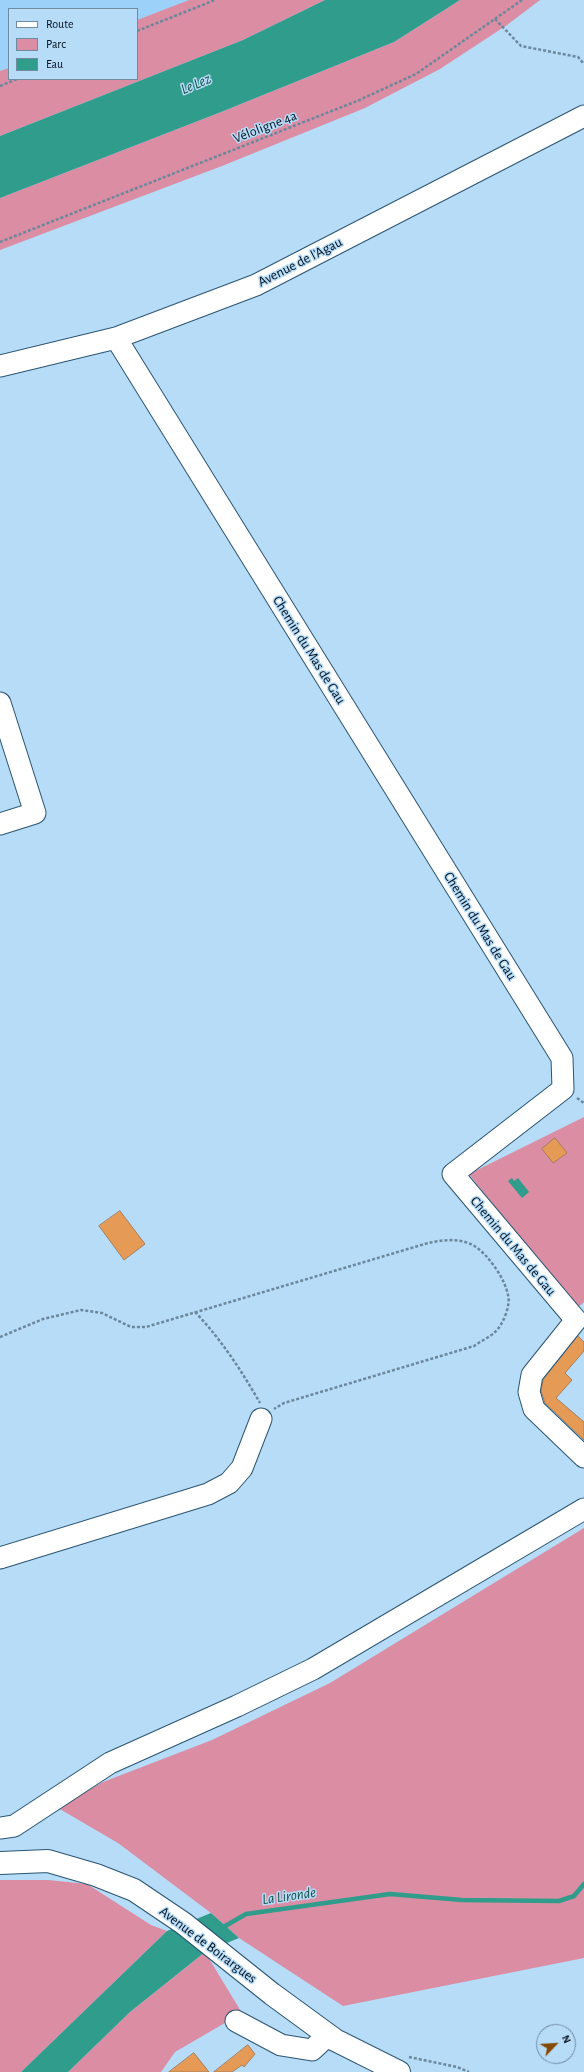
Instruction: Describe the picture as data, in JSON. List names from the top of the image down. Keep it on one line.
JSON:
{"streets":{"main road":["Avenue de Boirargues"],"street":["Avenue de l'Agau","Chemin du Mas de Gau"],"path":["Véloligne 4a"]},"crossings":[["Avenue de l'Agau","Chemin du Mas de Gau"]],"water":["Le Lez","La Lironde"],"legend":["Route","Parc","Eau"],"north":"top right"}
